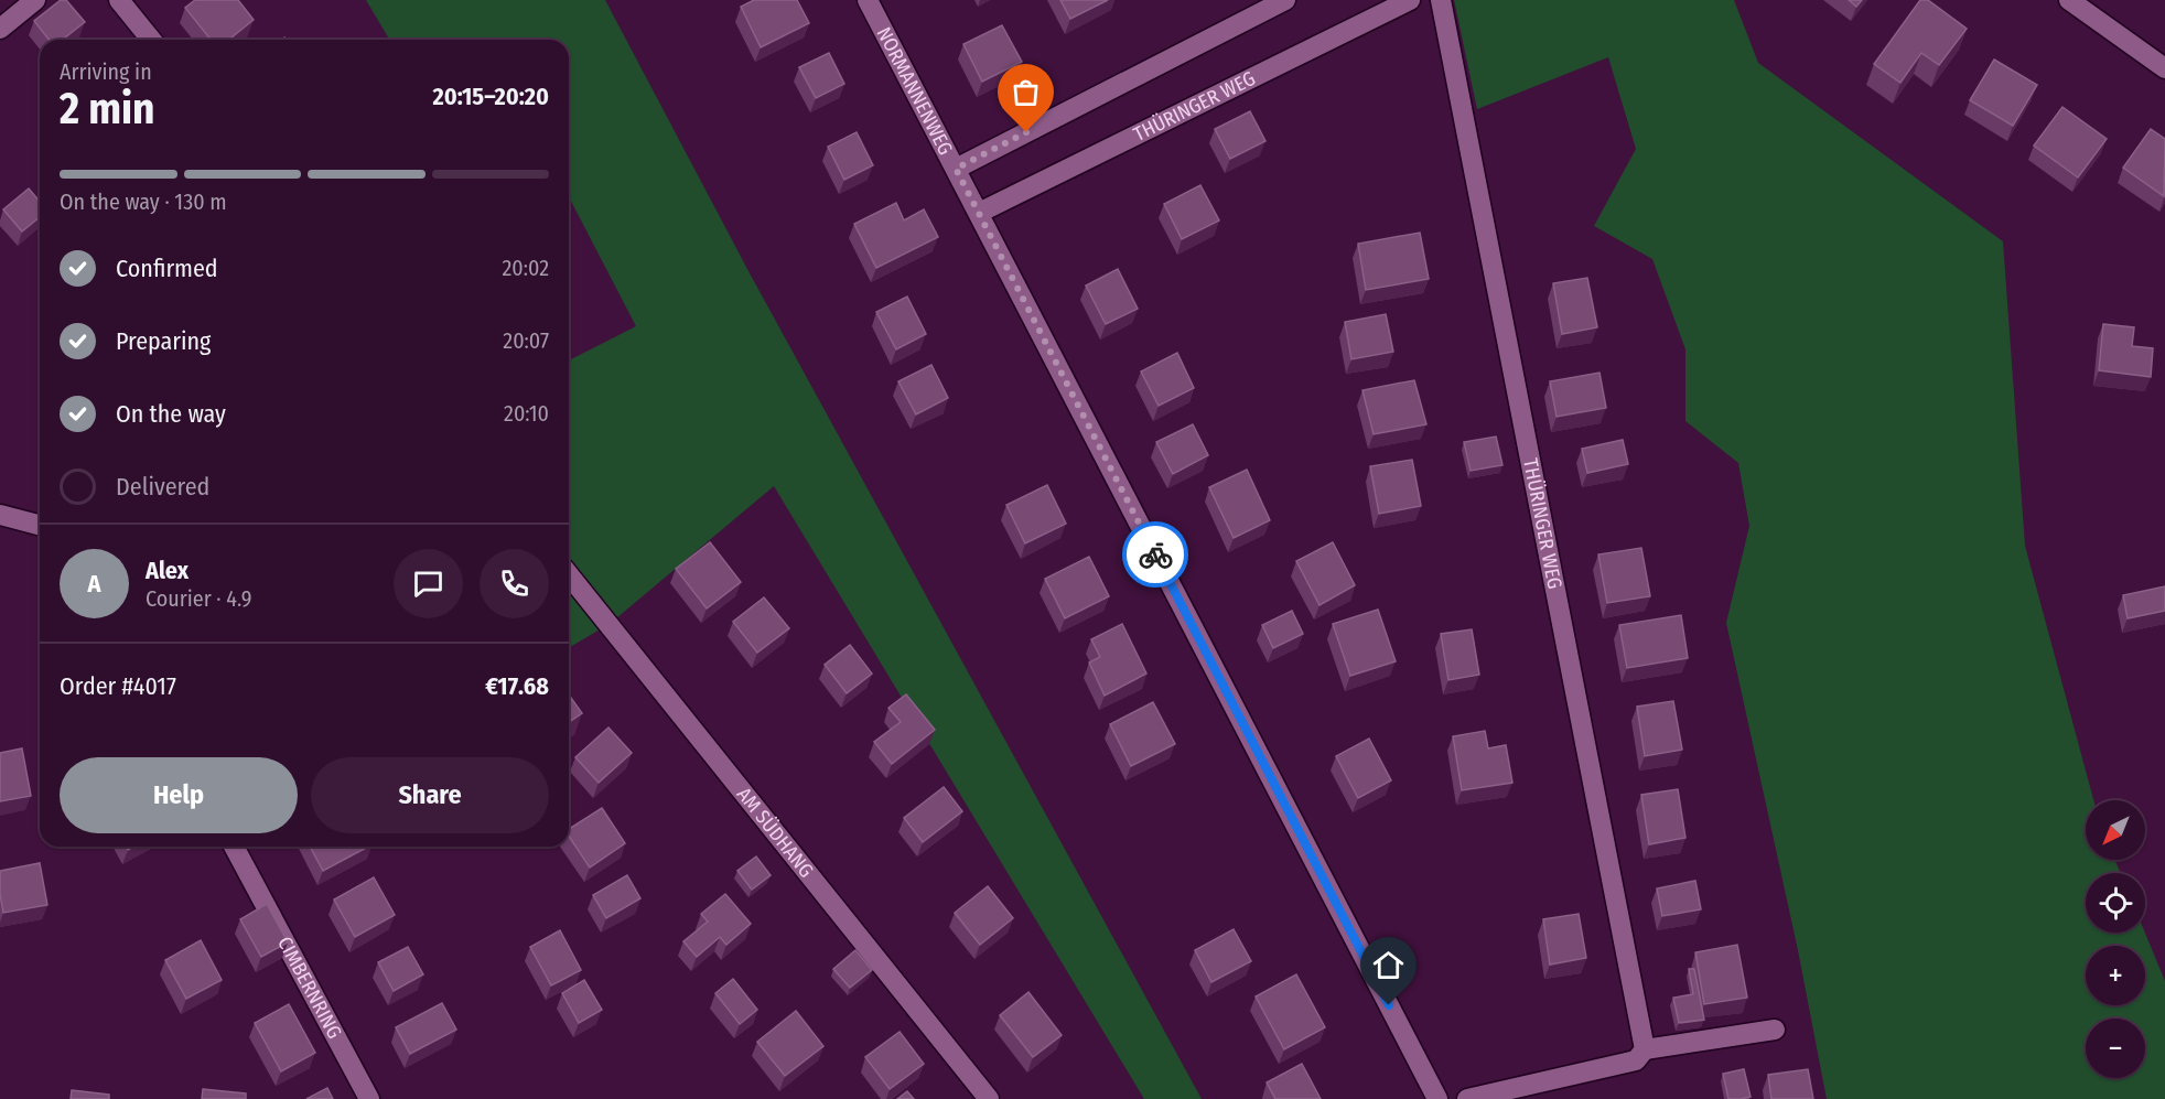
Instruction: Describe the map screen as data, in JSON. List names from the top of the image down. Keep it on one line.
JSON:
{"streets":{"street":["NORMANNENWEG","THÜRINGER WEG","AM SÜDHANG","CIMBERNRING"]},"crossings":[["NORMANNENWEG","THÜRINGER WEG"]],"north":"bottom left","page":{"heading":["2 min","Arriving in","20:15–20:20"],"panel":["Alex","Courier · 4.9","Order #4017","€17.68"],"bar":"On the way · 130 m","list":[["Confirmed","20:02"],["Preparing","20:07"],["On the way","20:10"],"Delivered"],"round":"A","buttons":["Help","Share"],"map_buttons":["+","−"]}}
